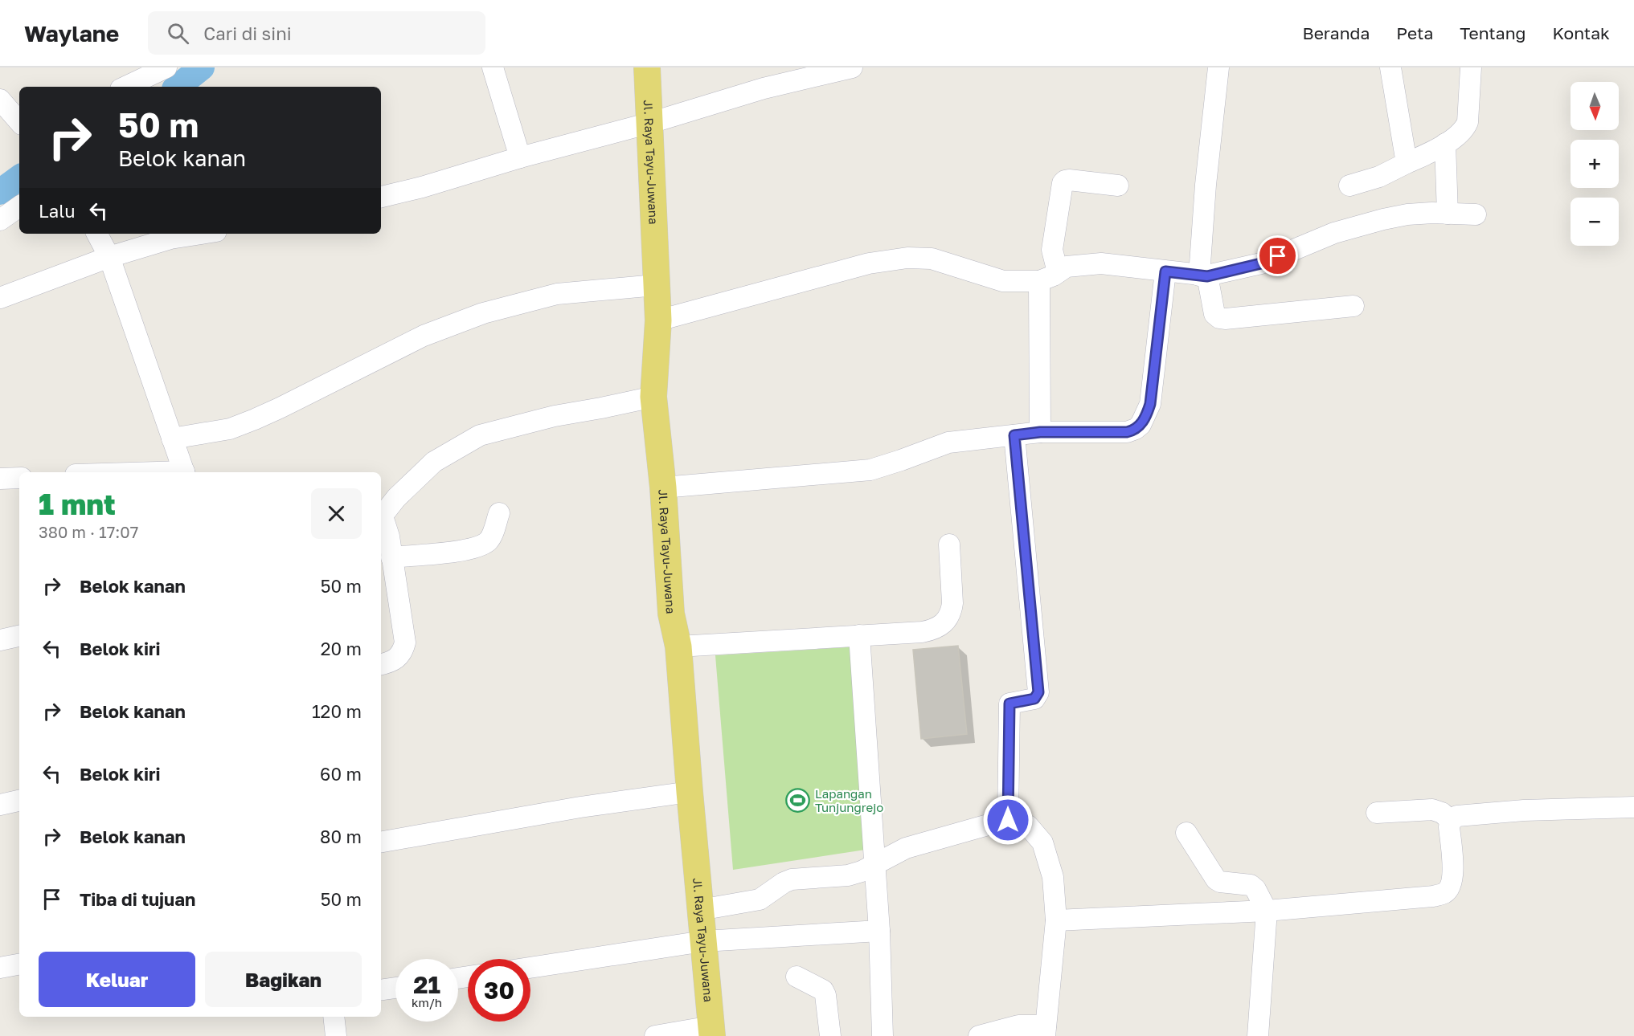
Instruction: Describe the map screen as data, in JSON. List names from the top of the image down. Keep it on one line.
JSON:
{"streets":{"main road":["Jl. Raya Tayu-Juwana"]},"places":{"sports":["Lapangan Tunjungrejo"]},"north":"bottom","page":{"header":"Waylane","search":"Cari di sini","nav":["Beranda","Peta","Tentang","Kontak"],"map_buttons":["+","−"],"turn":["50 m","Belok kanan"],"then":"Lalu","heading":["1 mnt","380 m · 17:07"],"list":[{"name":"Belok kanan","value":"50 m"},{"name":"Belok kiri","value":"20 m"},{"name":"Belok kanan","value":"120 m"},{"name":"Belok kiri","value":"60 m"},{"name":"Belok kanan","value":"80 m"},{"name":"Tiba di tujuan","value":"50 m"}],"buttons":["Keluar","Bagikan"],"speed":"21 km/h","limit":"30"}}
